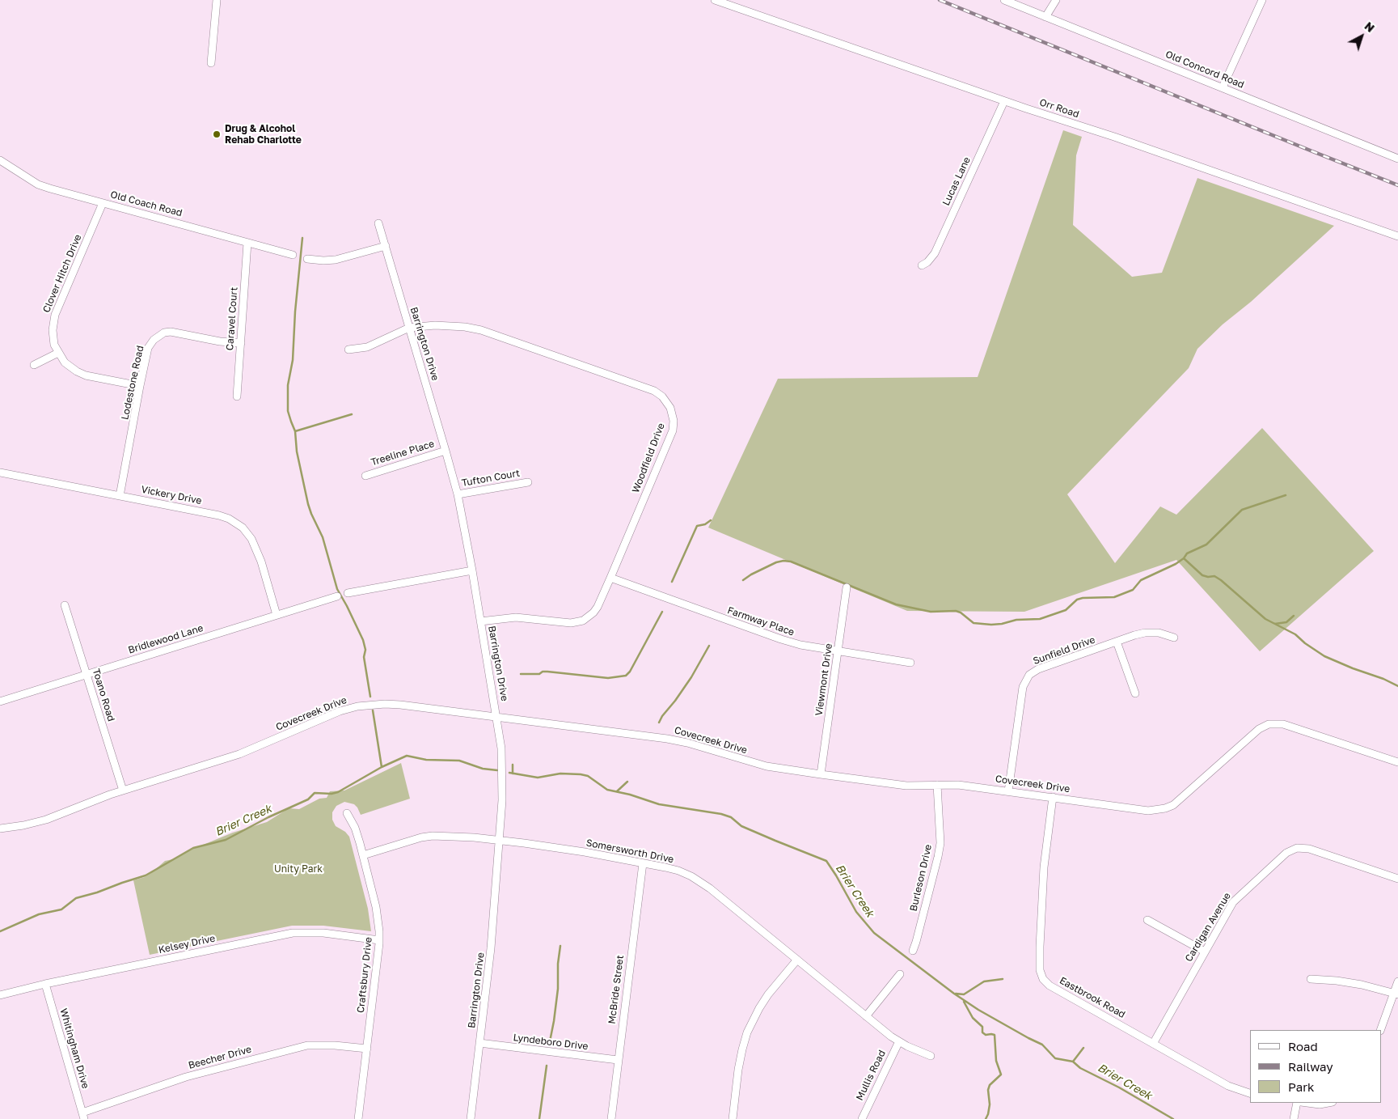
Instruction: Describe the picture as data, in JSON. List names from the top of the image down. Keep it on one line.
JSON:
{"streets":{"street":["Old Concord Road","Orr Road","Lucas Lane","Old Coach Road","Clover Hitch Drive","Caravel Court","Barrington Drive","Lodestone Road","Treeline Place","Woodfield Drive","Tufton Court","Vickery Drive","Farmway Place","Bridlewood Lane","Sunfield Drive","Viewmont Drive","Toano Road","Covecreek Drive","Somersworth Drive","Burleson Drive","Cardigan Avenue","Kelsey Drive","Craftsbury Drive","McBride Street","Eastbrook Road","Lyndeboro Drive","Whitingham Drive","Beecher Drive","Mullis Road"]},"crossings":[["Orr Road","Lucas Lane"],["Old Coach Road","Clover Hitch Drive"],["Old Coach Road","Caravel Court"],["Clover Hitch Drive","Lodestone Road"],["Caravel Court","Lodestone Road"],["Barrington Drive","Treeline Place"],["Barrington Drive","Woodfield Drive"],["Barrington Drive","Tufton Court"],["Barrington Drive","Covecreek Drive"],["Barrington Drive","Somersworth Drive"],["Barrington Drive","Lyndeboro Drive"],["Lodestone Road","Vickery Drive"],["Woodfield Drive","Farmway Place"],["Vickery Drive","Bridlewood Lane"],["Farmway Place","Viewmont Drive"],["Bridlewood Lane","Toano Road"],["Sunfield Drive","Covecreek Drive"],["Viewmont Drive","Covecreek Drive"],["Toano Road","Covecreek Drive"],["Covecreek Drive","Burleson Drive"],["Covecreek Drive","Eastbrook Road"],["Somersworth Drive","Craftsbury Drive"],["Somersworth Drive","McBride Street"],["Somersworth Drive","Mullis Road"],["Cardigan Avenue","Eastbrook Road"],["Kelsey Drive","Craftsbury Drive"],["Kelsey Drive","Whitingham Drive"],["Craftsbury Drive","Beecher Drive"],["McBride Street","Lyndeboro Drive"],["Whitingham Drive","Beecher Drive"]],"water":["Brier Creek"],"parks":["Unity Park"],"places":["Drug & Alcohol Rehab Charlotte"],"legend":["Road","Railway","Park"],"north":"top right"}
